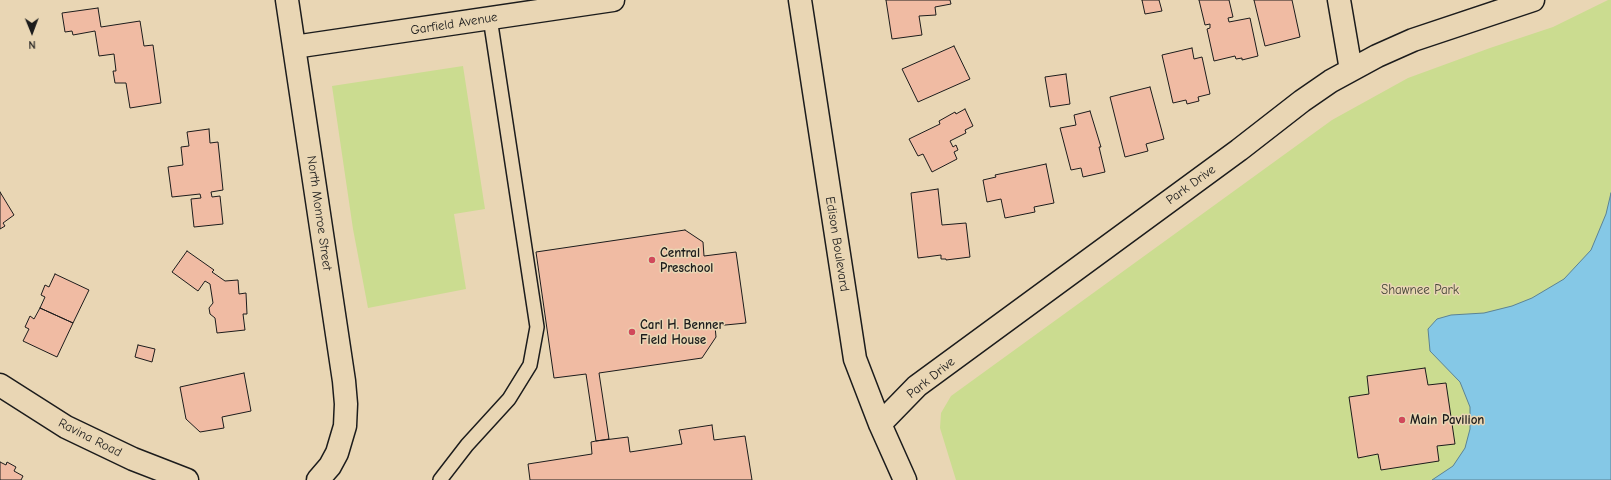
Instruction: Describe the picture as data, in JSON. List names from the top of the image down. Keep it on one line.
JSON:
{"streets":{"street":["Garfield Avenue","Park Drive","North Monroe Street","Edison Boulevard","Ravina Road"]},"crossings":[["Garfield Avenue","North Monroe Street"],["Park Drive","Edison Boulevard"]],"parks":["Shawnee Park"],"places":["Central Preschool","Carl H. Benner Field House","Main Pavilion"],"north":"bottom"}
